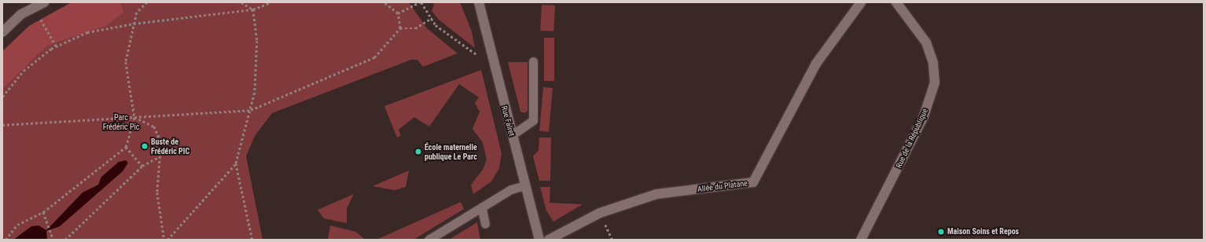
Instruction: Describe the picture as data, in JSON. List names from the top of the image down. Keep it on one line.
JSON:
{"streets":{"street":["Rue Falret","Rue de la République","Allée du Platane"]},"parks":["Parc Frédéric Pic"],"places":["Buste de Frédéric PIC","École maternelle publique Le Parc","Maison Soins et Repos"]}
